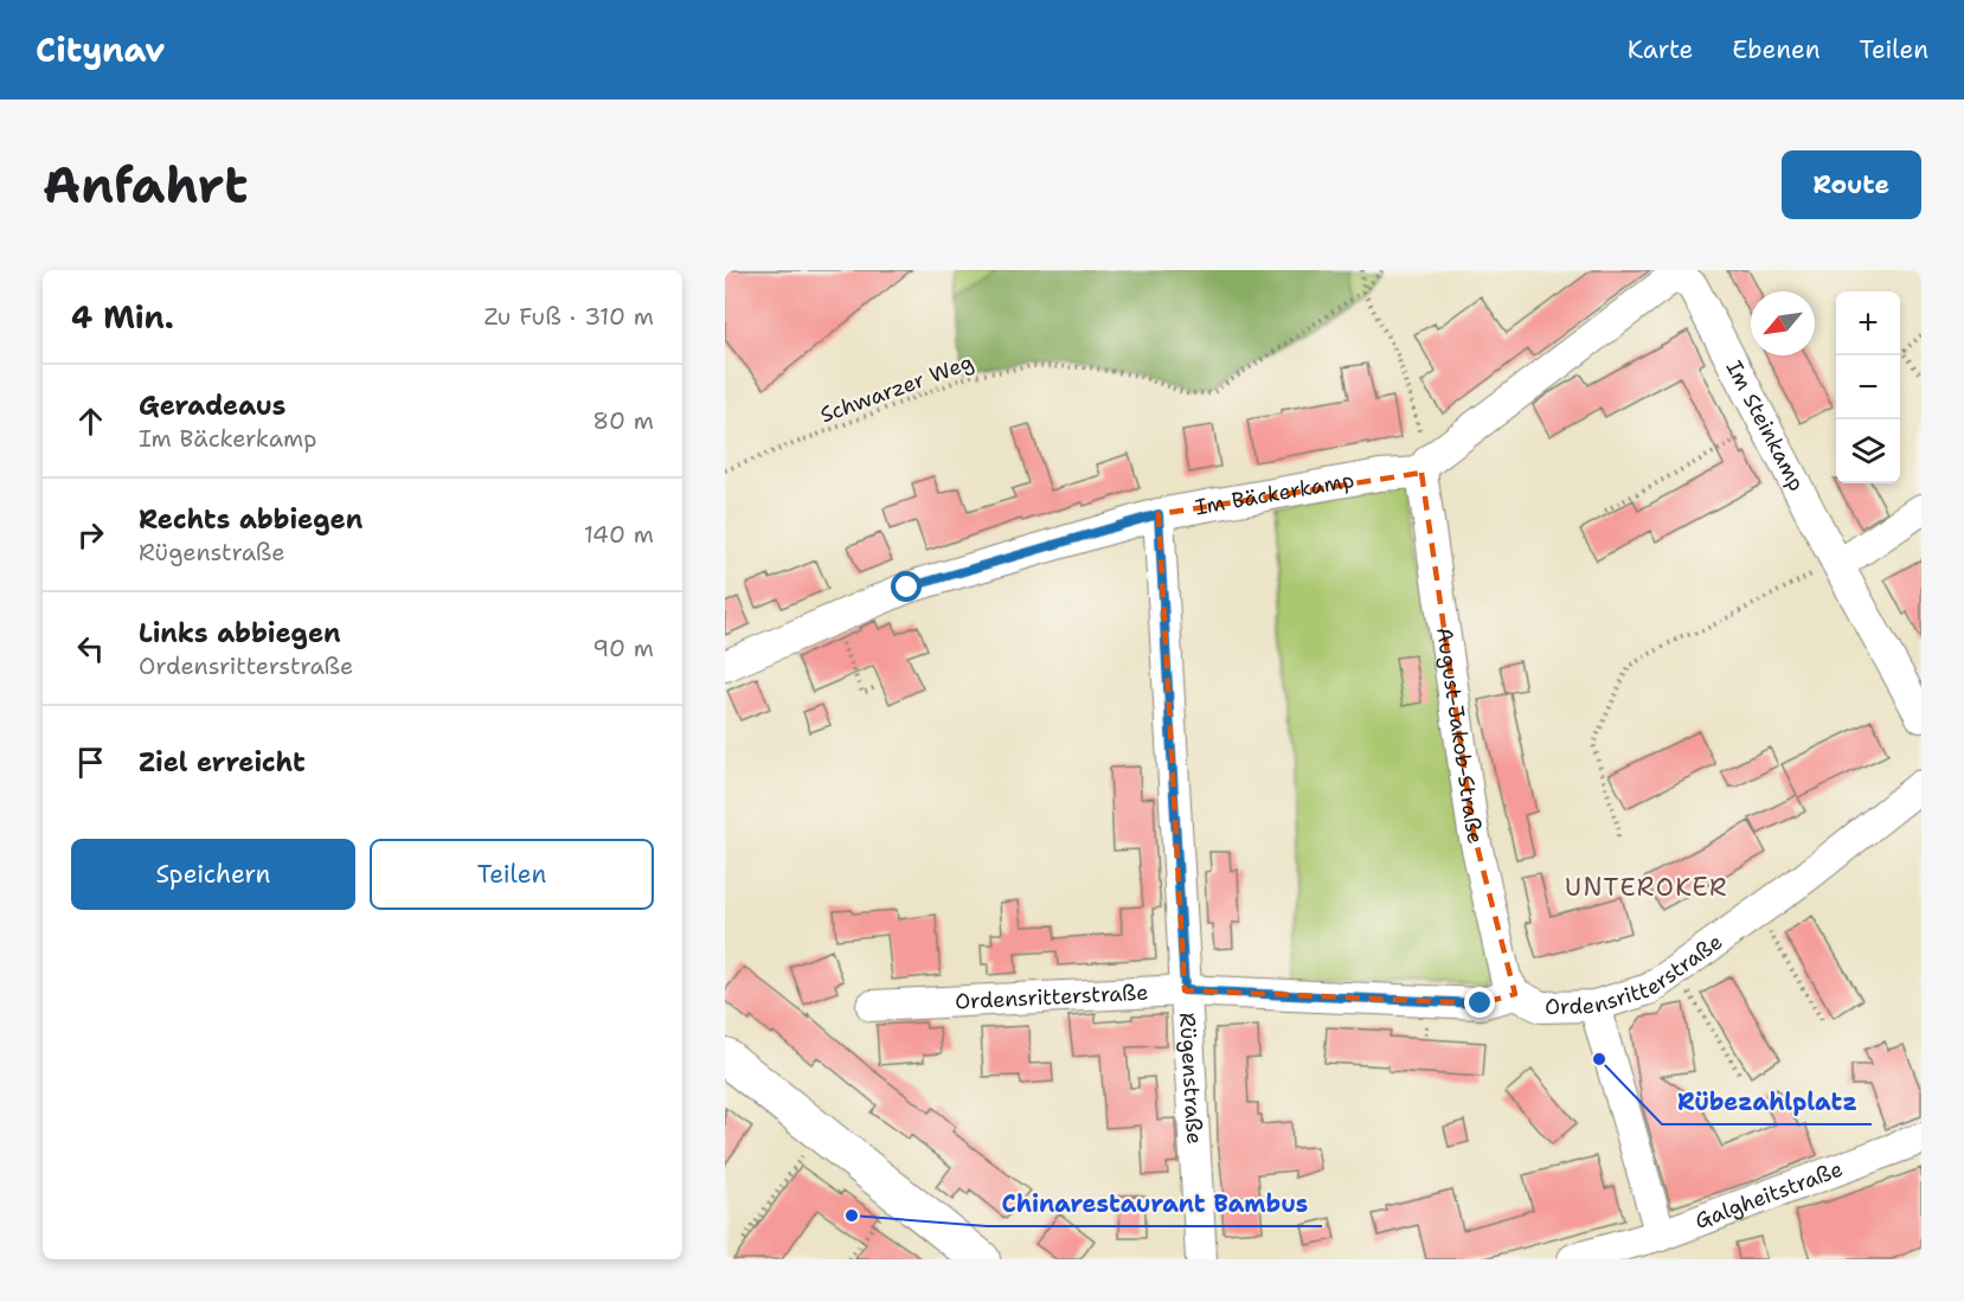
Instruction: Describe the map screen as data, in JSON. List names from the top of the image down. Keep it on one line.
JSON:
{"streets":{"street":["Im Steinkamp","Im Bäckerkamp","August-Jakob-Straße","Ordensritterstraße","Rügenstraße","Galgheitstraße"],"path":["Schwarzer Weg"]},"crossings":[["Im Steinkamp","Im Bäckerkamp"],["Im Steinkamp","August-Jakob-Straße"],["Im Bäckerkamp","August-Jakob-Straße"],["Im Bäckerkamp","Rügenstraße"],["August-Jakob-Straße","Ordensritterstraße"],["Ordensritterstraße","Rügenstraße"]],"districts":["UNTEROKER"],"places":["Rübezahlplatz","Chinarestaurant Bambus"],"north":"bottom left","page":{"header":"Citynav","nav":["Karte","Ebenen","Teilen"],"buttons":["Route",["Speichern","Teilen"]],"title":"Anfahrt","heading":["4 Min.","Zu Fuß · 310 m"],"map_buttons":["+","−"],"list":[["Geradeaus","Im Bäckerkamp","80 m"],["Rechts abbiegen","Rügenstraße","140 m"],["Links abbiegen","Ordensritterstraße","90 m"],"Ziel erreicht"]}}
